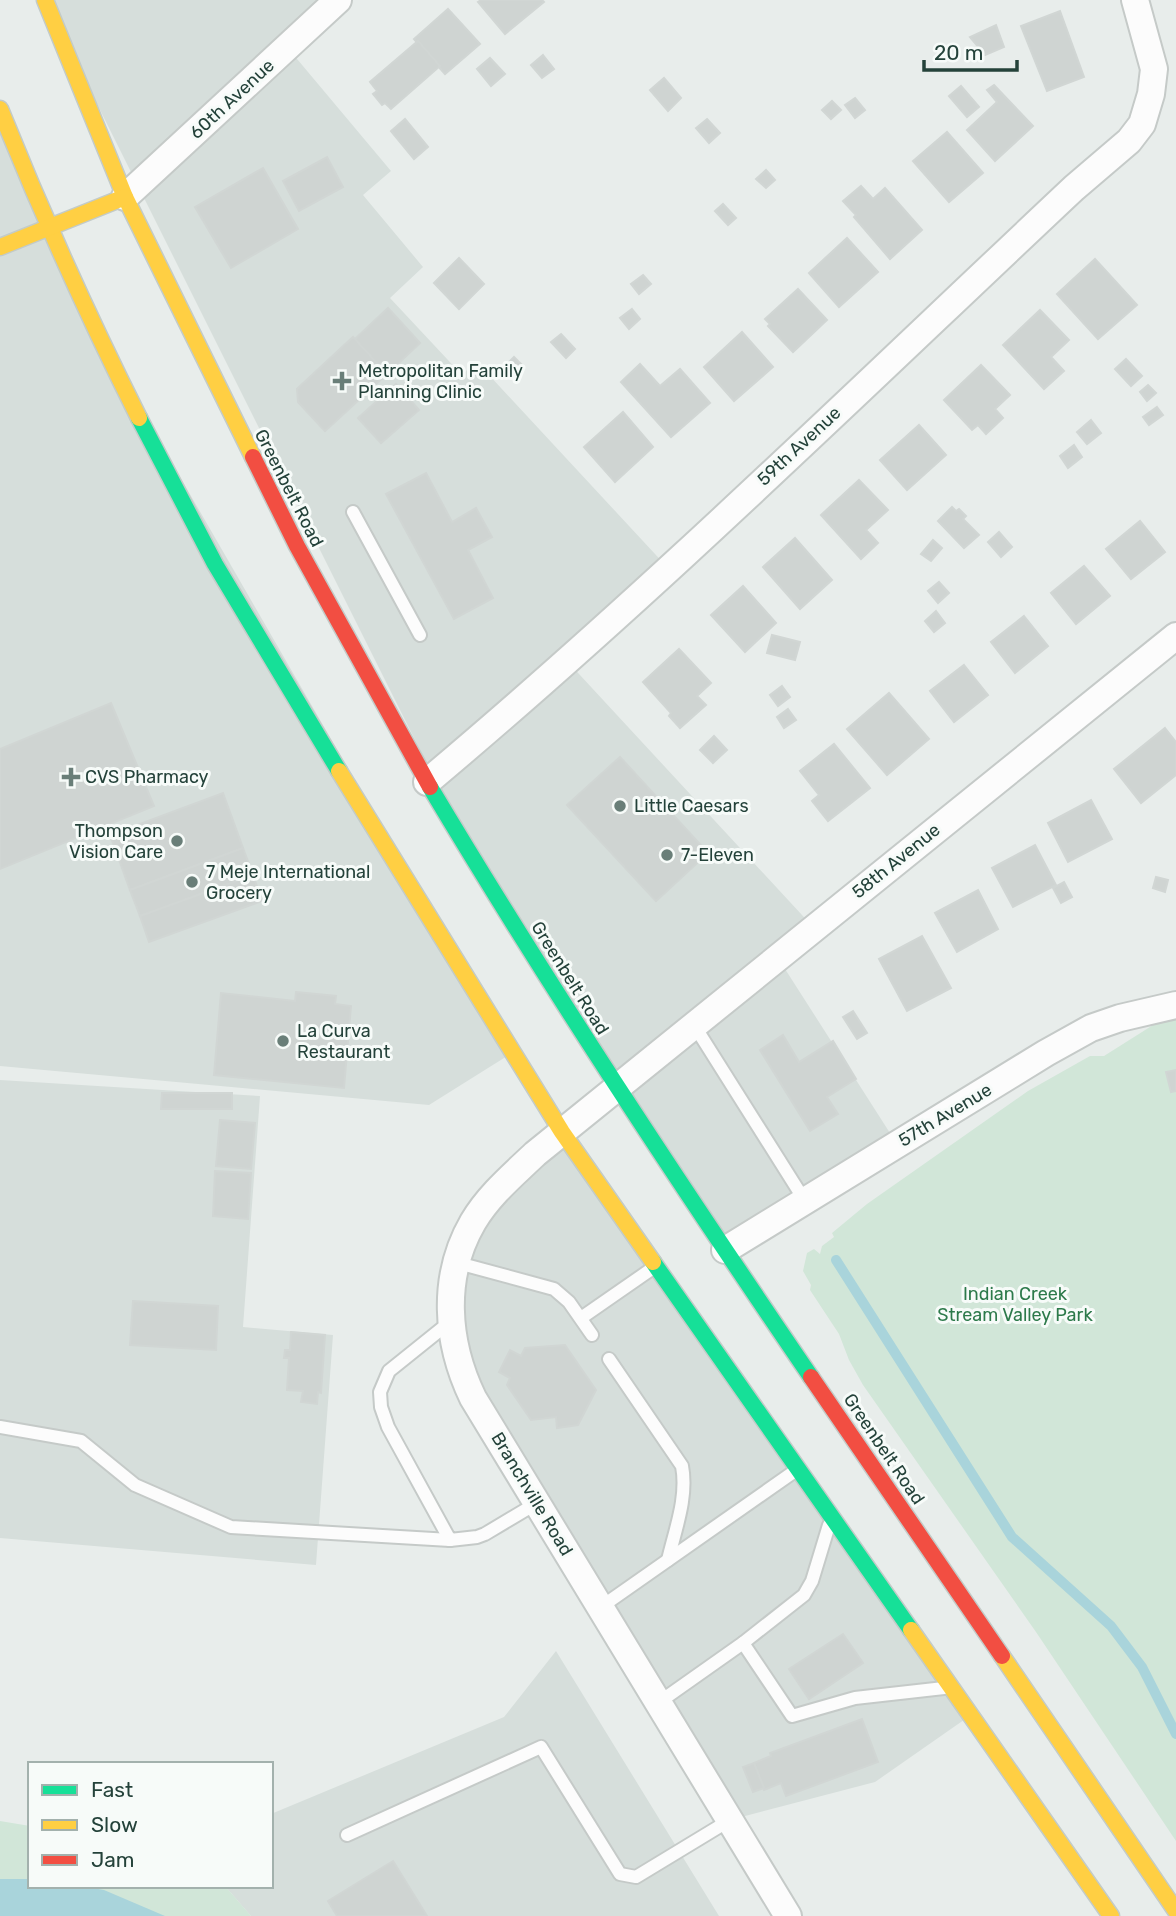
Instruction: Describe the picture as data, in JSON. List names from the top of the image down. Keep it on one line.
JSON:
{"streets":{"main road":["Greenbelt Road"],"street":["60th Avenue","59th Avenue","58th Avenue","57th Avenue","Branchville Road"]},"crossings":[["60th Avenue","Greenbelt Road"],["59th Avenue","Greenbelt Road"],["Greenbelt Road","58th Avenue"],["Greenbelt Road","57th Avenue"],["Greenbelt Road","Branchville Road"],["58th Avenue","Branchville Road"]],"parks":["Indian Creek Stream Valley Park"],"places":{"health":["Metropolitan Family Planning Clinic","CVS Pharmacy"],"other":["Little Caesars","Thompson Vision Care","7-Eleven","7 Meje International Grocery","La Curva Restaurant"]},"legend":["Fast","Slow","Jam"],"scale_bar":"20 m"}
